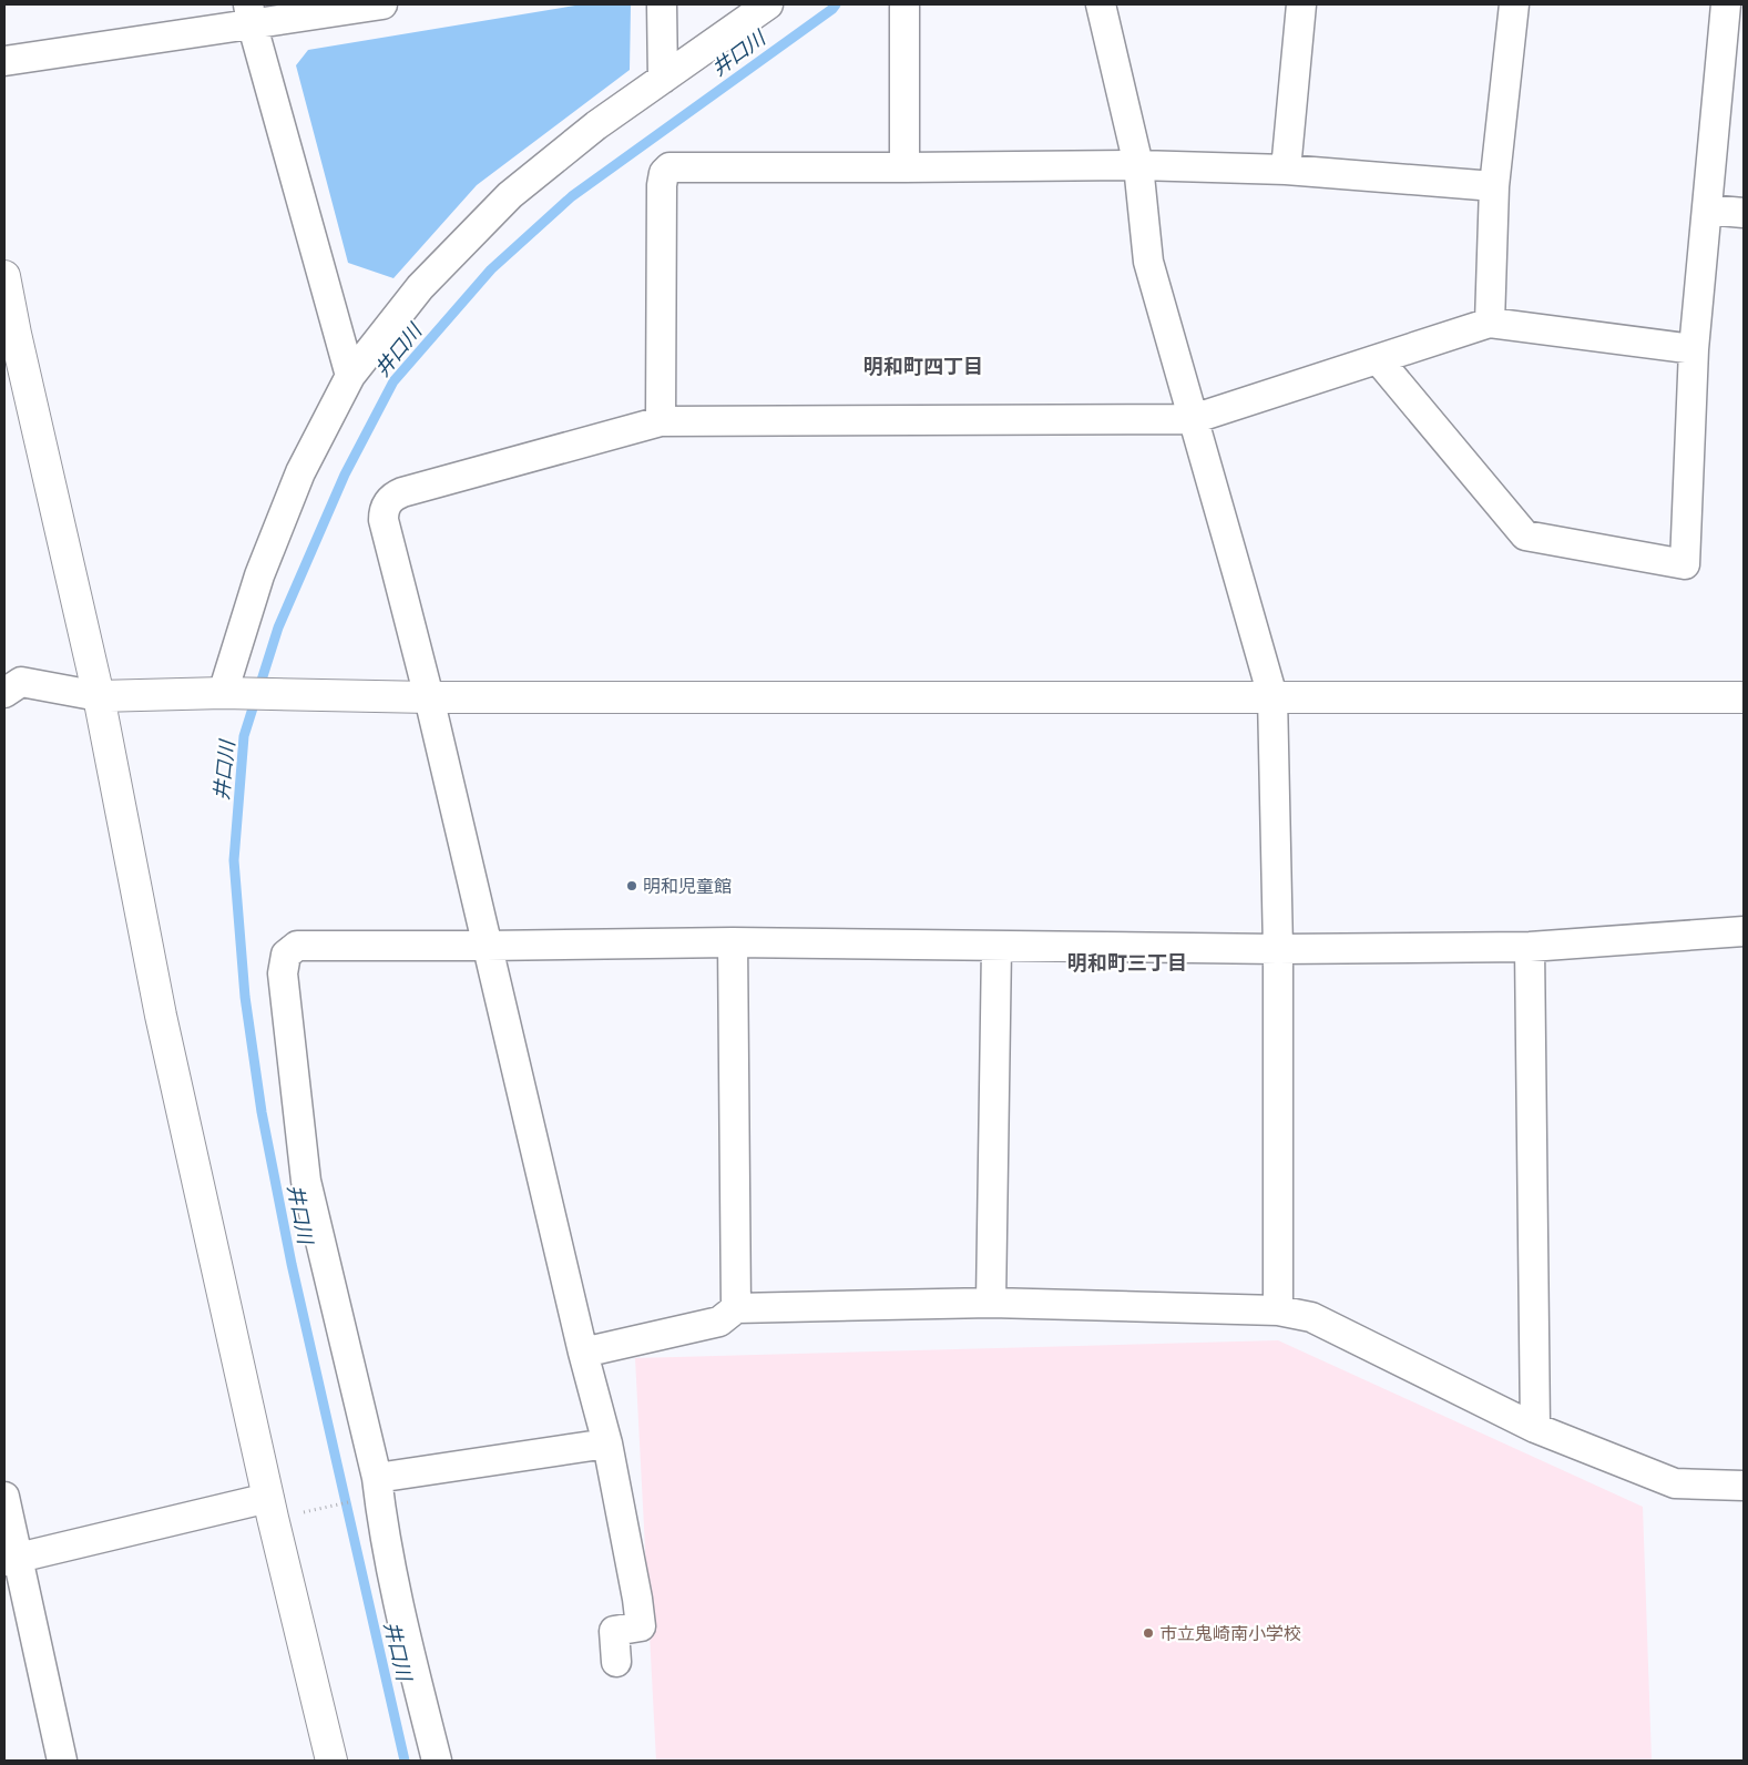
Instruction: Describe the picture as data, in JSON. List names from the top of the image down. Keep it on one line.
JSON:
{"districts":["明和町四丁目","明和町三丁目"],"water":["井口川"],"places":["明和児童館","市立鬼崎南小学校"]}
